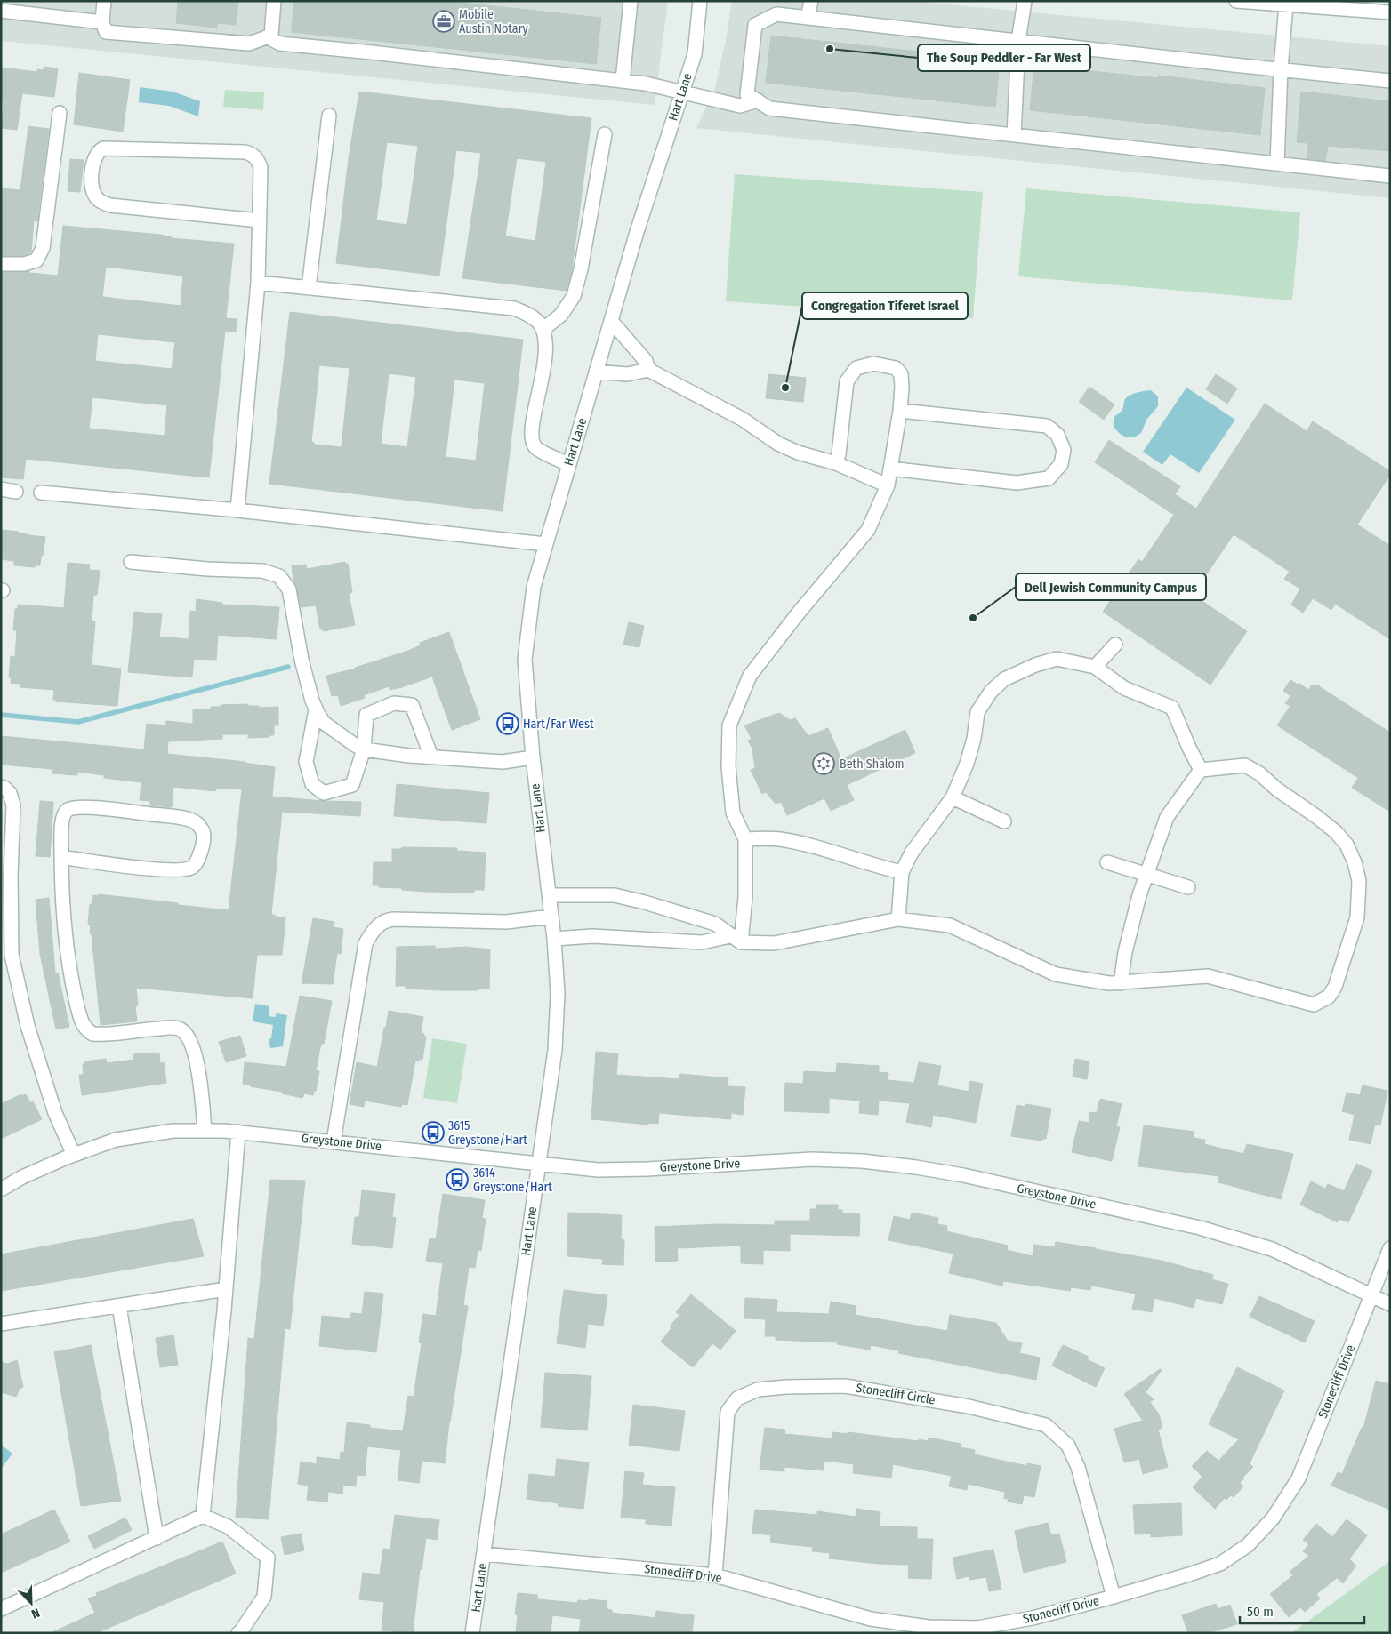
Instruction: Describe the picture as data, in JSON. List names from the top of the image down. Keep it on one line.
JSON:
{"streets":{"street":["Hart Lane","Greystone Drive","Stonecliff Drive","Stonecliff Circle"]},"crossings":[["Hart Lane","Greystone Drive"],["Hart Lane","Stonecliff Drive"],["Greystone Drive","Stonecliff Drive"],["Stonecliff Drive","Stonecliff Circle"]],"places":{"office":["Mobile Austin Notary"],"other":["The Soup Peddler - Far West","Congregation Tiferet Israel","Dell Jewish Community Campus"],"bus stop":["Hart/Far West","3615 Greystone/Hart","3614 Greystone/Hart"],"synagogue":["Beth Shalom"]},"scale_bar":"50 m","north":"bottom right"}
